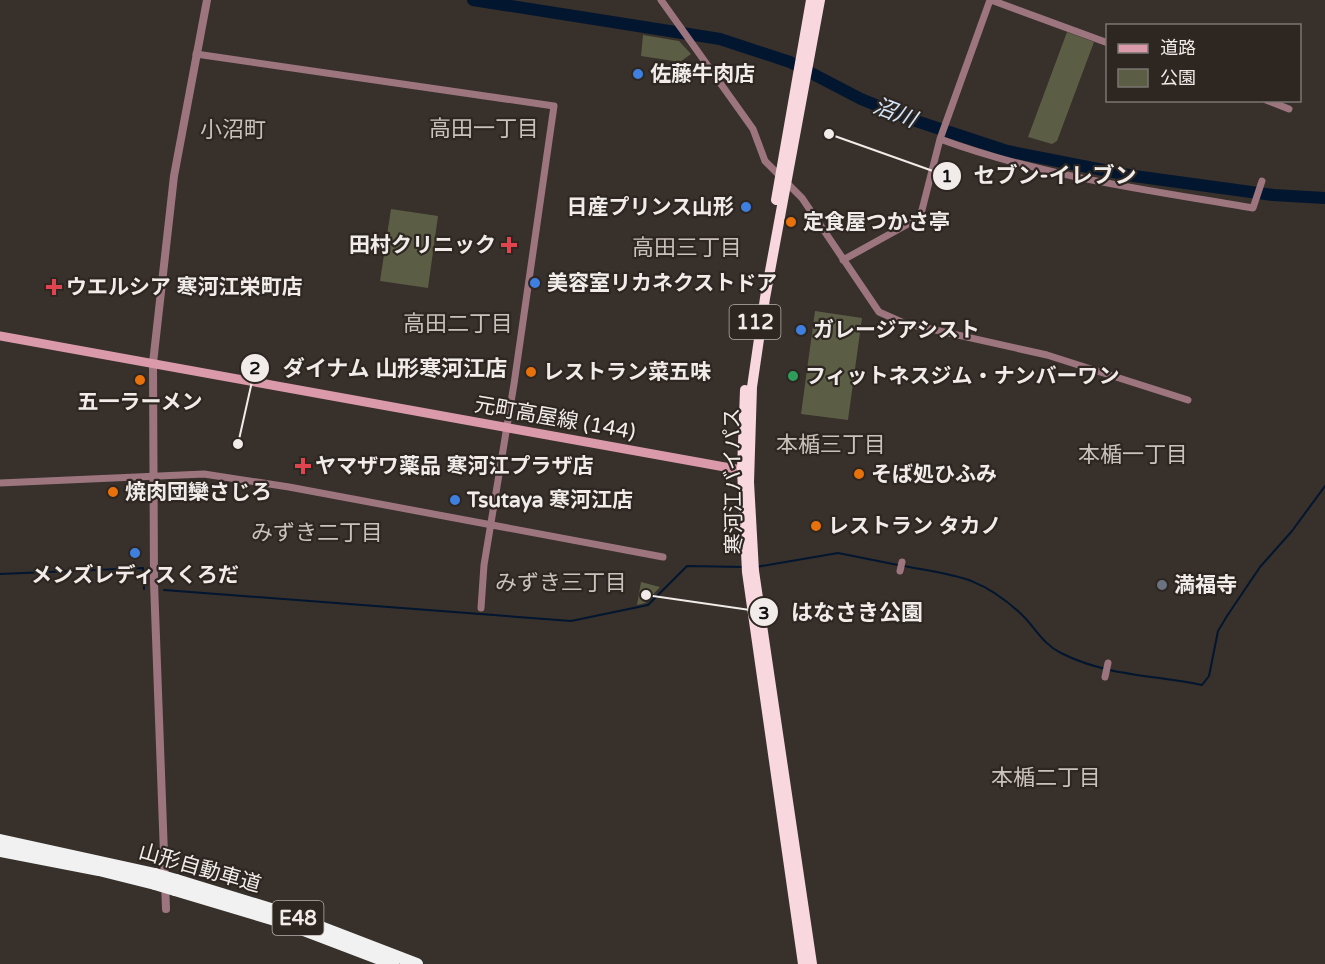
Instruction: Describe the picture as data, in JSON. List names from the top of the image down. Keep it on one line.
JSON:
{"streets":{"highway":["112","寒河江バイパス","山形自動車道","E48"],"main road":["元町高屋線 (144)"]},"crossings":[["元町高屋線 (144)","寒河江バイパス"]],"districts":["高田一丁目","小沼町","高田三丁目","高田二丁目","本楯三丁目","本楯一丁目","みずき二丁目","みずき三丁目","本楯二丁目"],"water":["沼川"],"places":{"other":["佐藤牛肉店","セブン-イレブン","日産プリンス山形","定食屋つかさ亭","美容室リカネクストドア","ガレージアシスト","レストラン菜五味","フィットネスジム・ナンバーワン","五一ラーメン","ダイナム 山形寒河江店","そば処ひふみ","焼肉団欒さじろ","Tsutaya 寒河江店","レストラン タカノ","メンズレディスくろだ","満福寺","はなさき公園"],"health":["田村クリニック","ウエルシア 寒河江栄町店","ヤマザワ薬品 寒河江プラザ店"]},"legend":["道路","公園"]}
